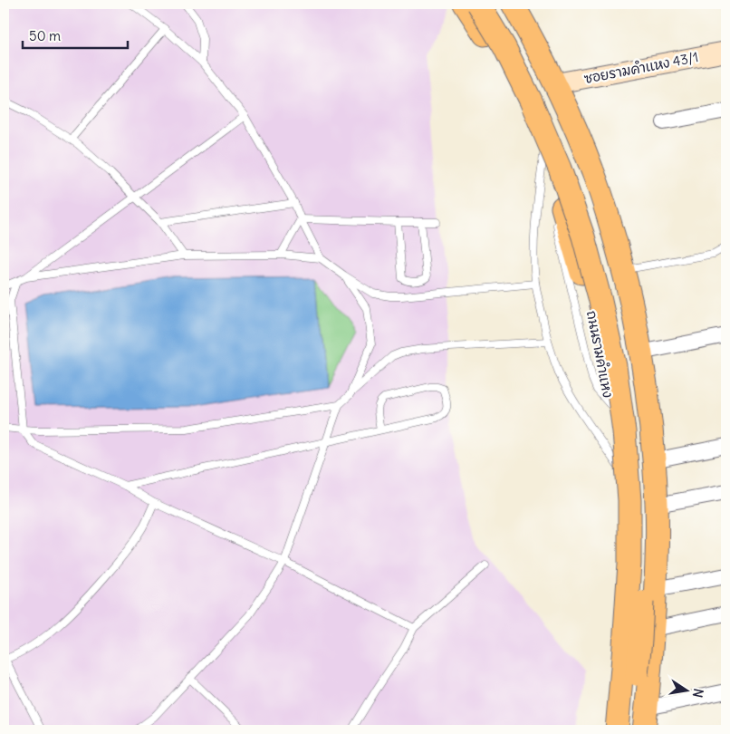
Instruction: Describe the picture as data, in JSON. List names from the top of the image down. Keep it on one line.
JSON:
{"streets":{"main road":["ถนนรามคำแหง"],"street":["ซอยรามคำแหง 43/1"]},"scale_bar":"50 m","north":"right"}
